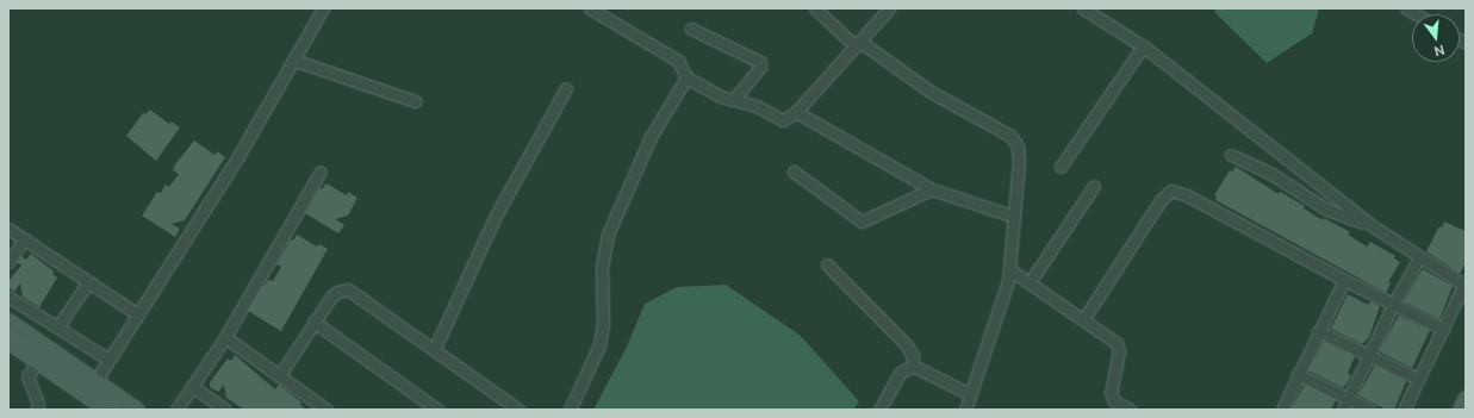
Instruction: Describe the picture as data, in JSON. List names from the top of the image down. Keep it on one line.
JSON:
{"north":"bottom"}
